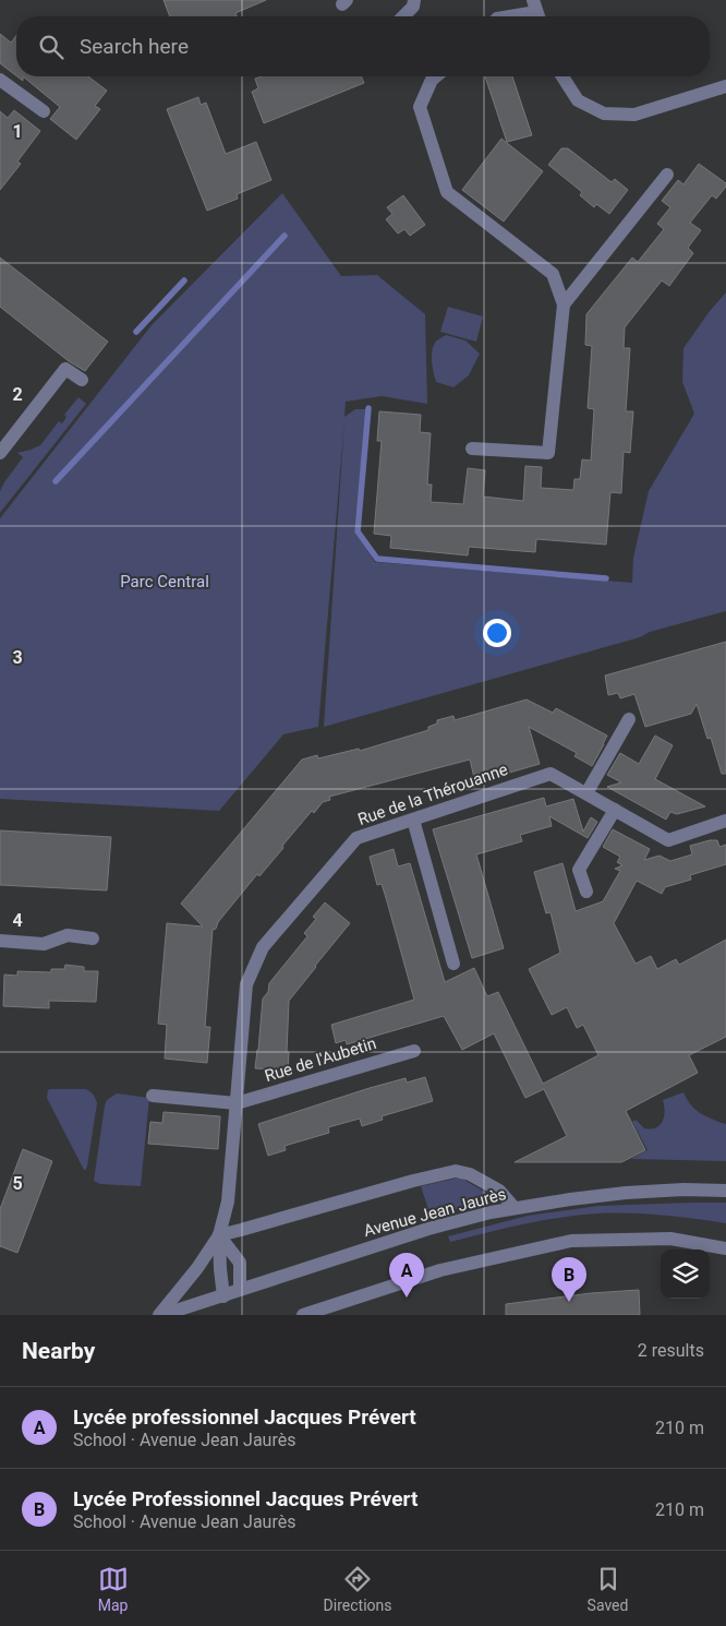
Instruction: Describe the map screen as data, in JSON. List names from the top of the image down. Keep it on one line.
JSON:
{"streets":{"street":["Rue de la Thérouanne","Rue de l'Aubetin","Avenue Jean Jaurès"]},"crossings":[["Rue de la Thérouanne","Rue de l'Aubetin"],["Rue de la Thérouanne","Avenue Jean Jaurès"]],"parks":["Parc Central"],"page":{"search":"Search here","pins":["A","B"],"heading":["Nearby","2 results"],"list":[{"mark":"A","name":"Lycée professionnel Jacques Prévert","note":"School · Avenue Jean Jaurès","value":"210 m"},{"mark":"B","name":"Lycée Professionnel Jacques Prévert","note":"School · Avenue Jean Jaurès","value":"210 m"}],"nav":["Map","Directions","Saved"]},"grid":{"rows":["1","2","3","4","5"]}}
